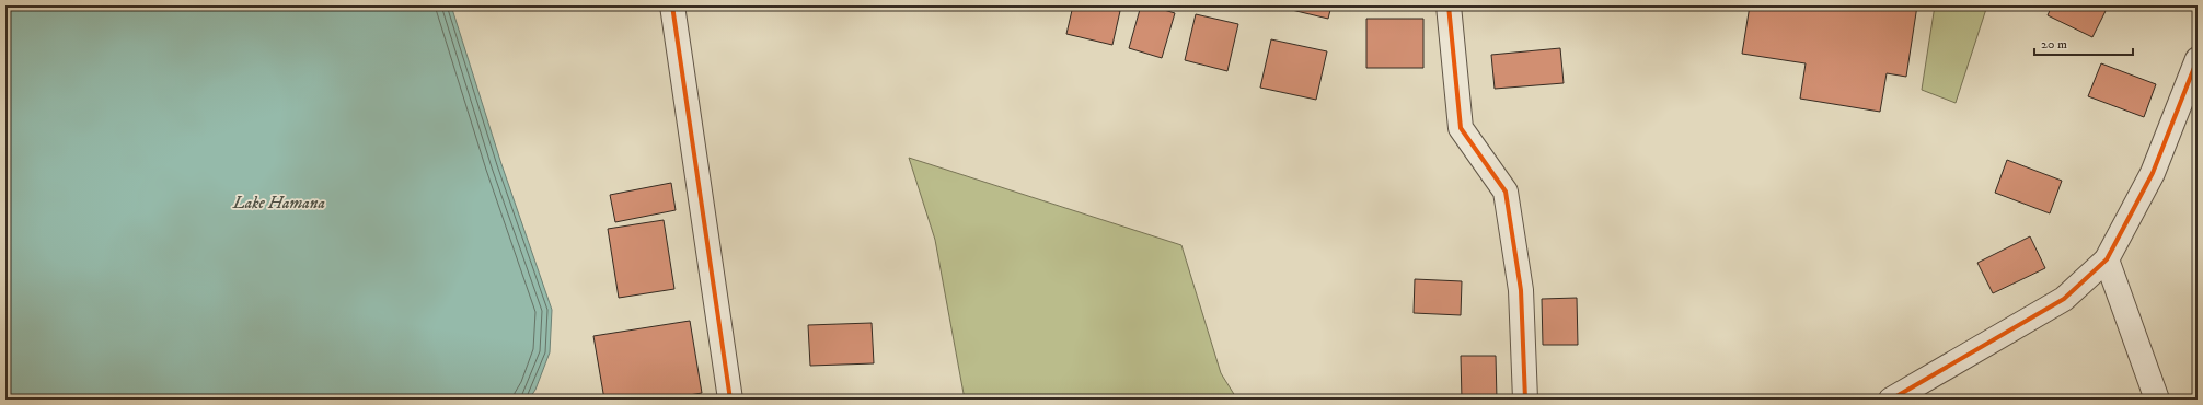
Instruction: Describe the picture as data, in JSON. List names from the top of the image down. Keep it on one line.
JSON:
{"water":["Lake Hamana"],"scale_bar":"20 m"}
